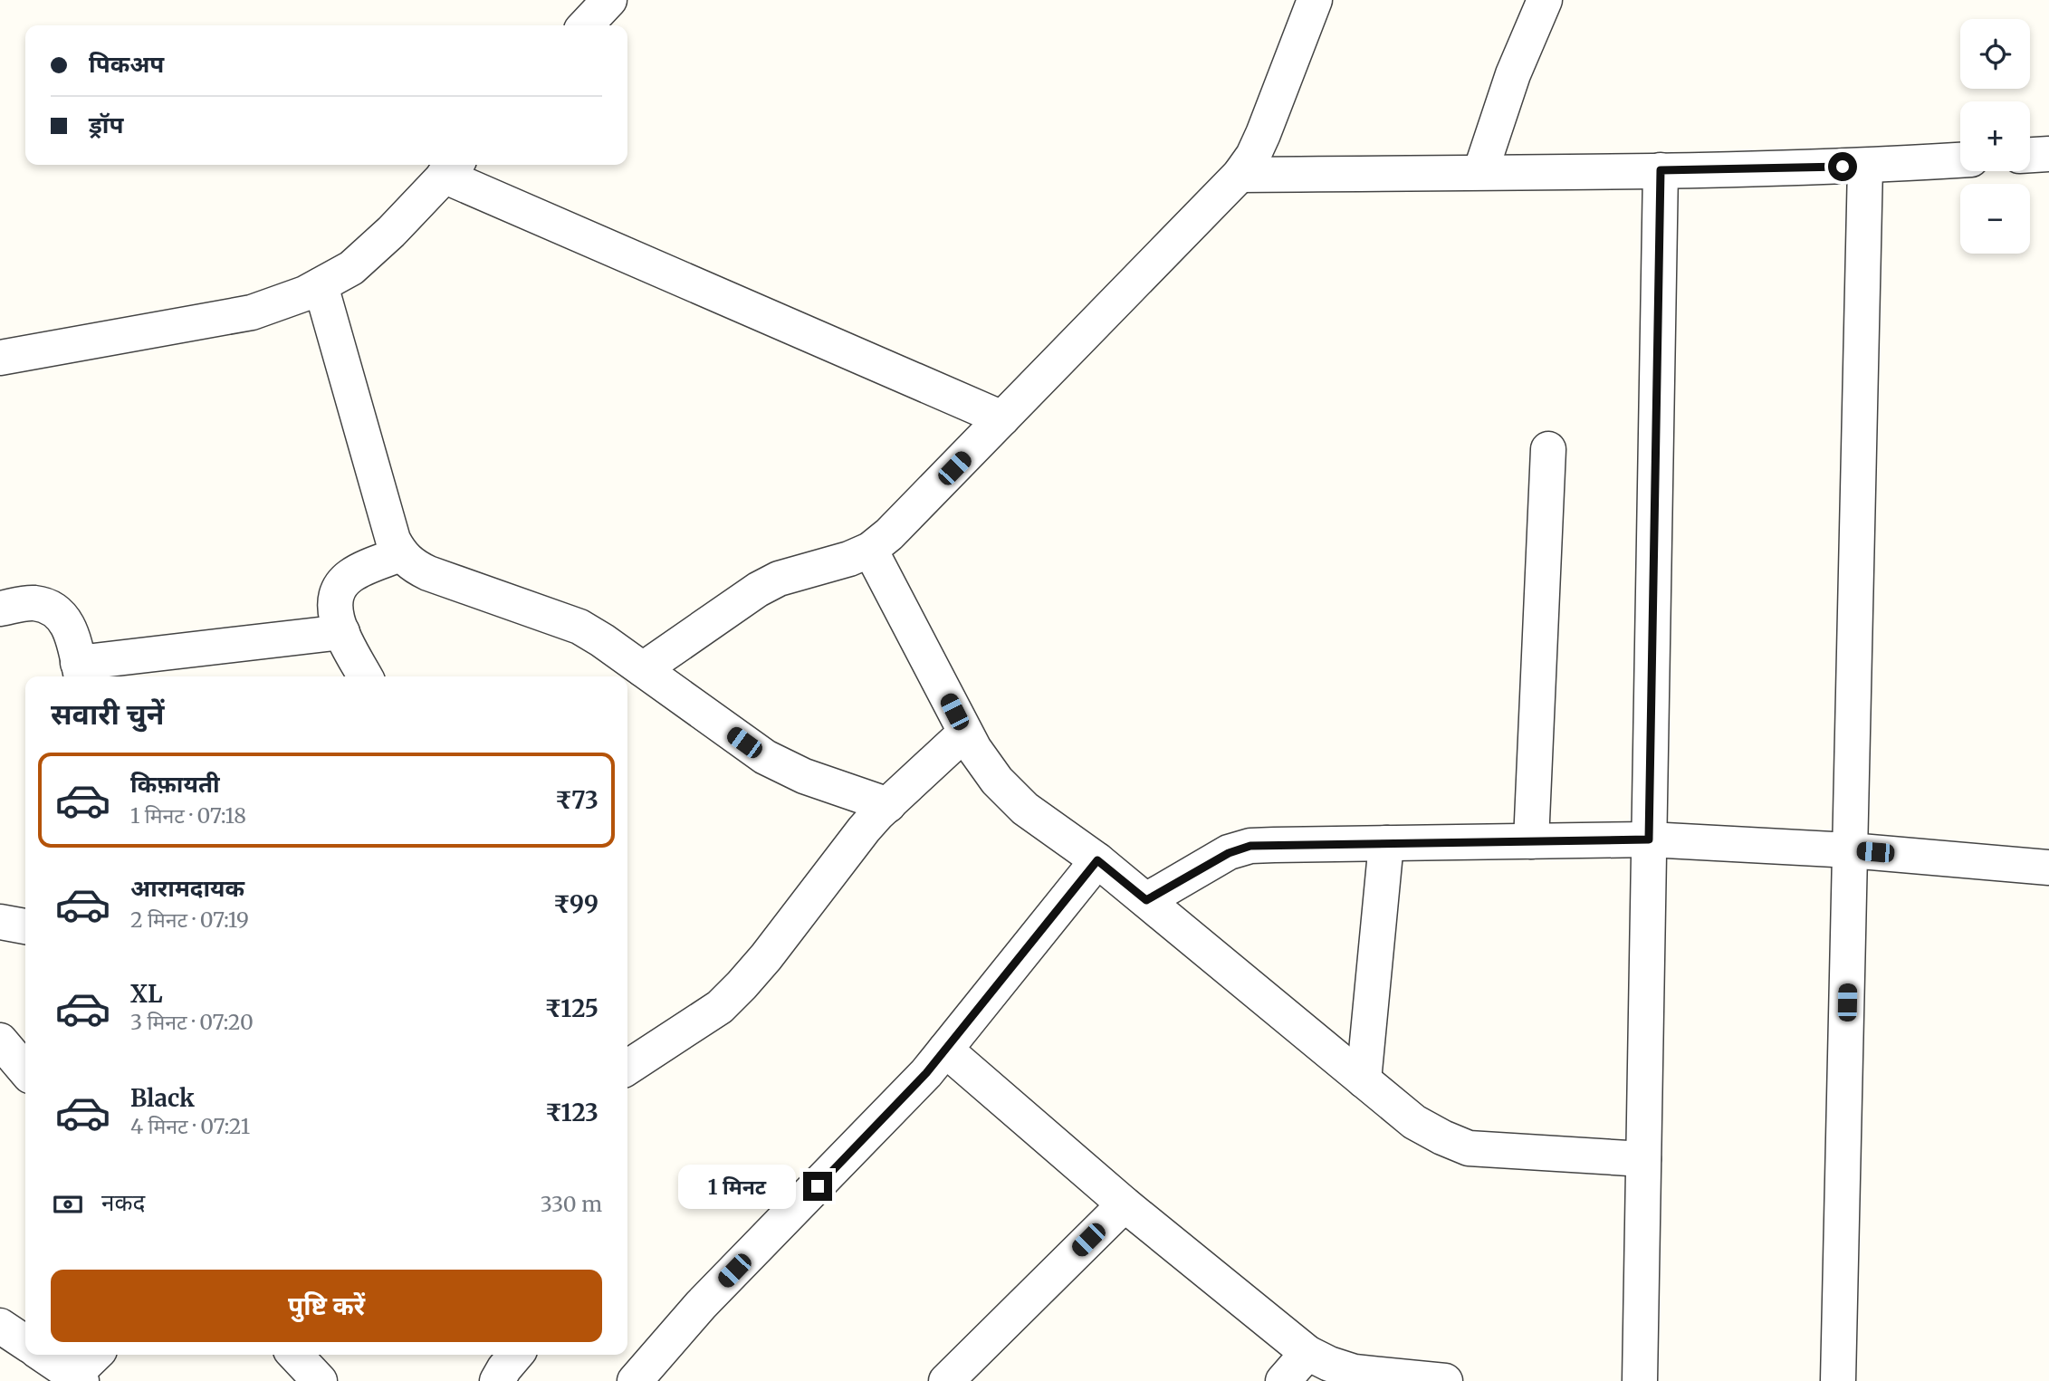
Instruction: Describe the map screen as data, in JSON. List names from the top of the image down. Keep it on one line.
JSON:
{"page":{"map_buttons":["+","−"],"banner":["पिकअप","ड्रॉप"],"heading":"सवारी चुनें","list":[{"name":"किफ़ायती","note":"1 मिनट · 07:18","value":"₹73"},{"name":"आरामदायक","note":"2 मिनट · 07:19","value":"₹99"},{"name":"XL","note":"3 मिनट · 07:20","value":"₹125"},{"name":"Black","note":"4 मिनट · 07:21","value":"₹123"}],"bubble":"1 मिनट","pay":["नकद","330 m"],"buttons":"पुष्टि करें"}}
